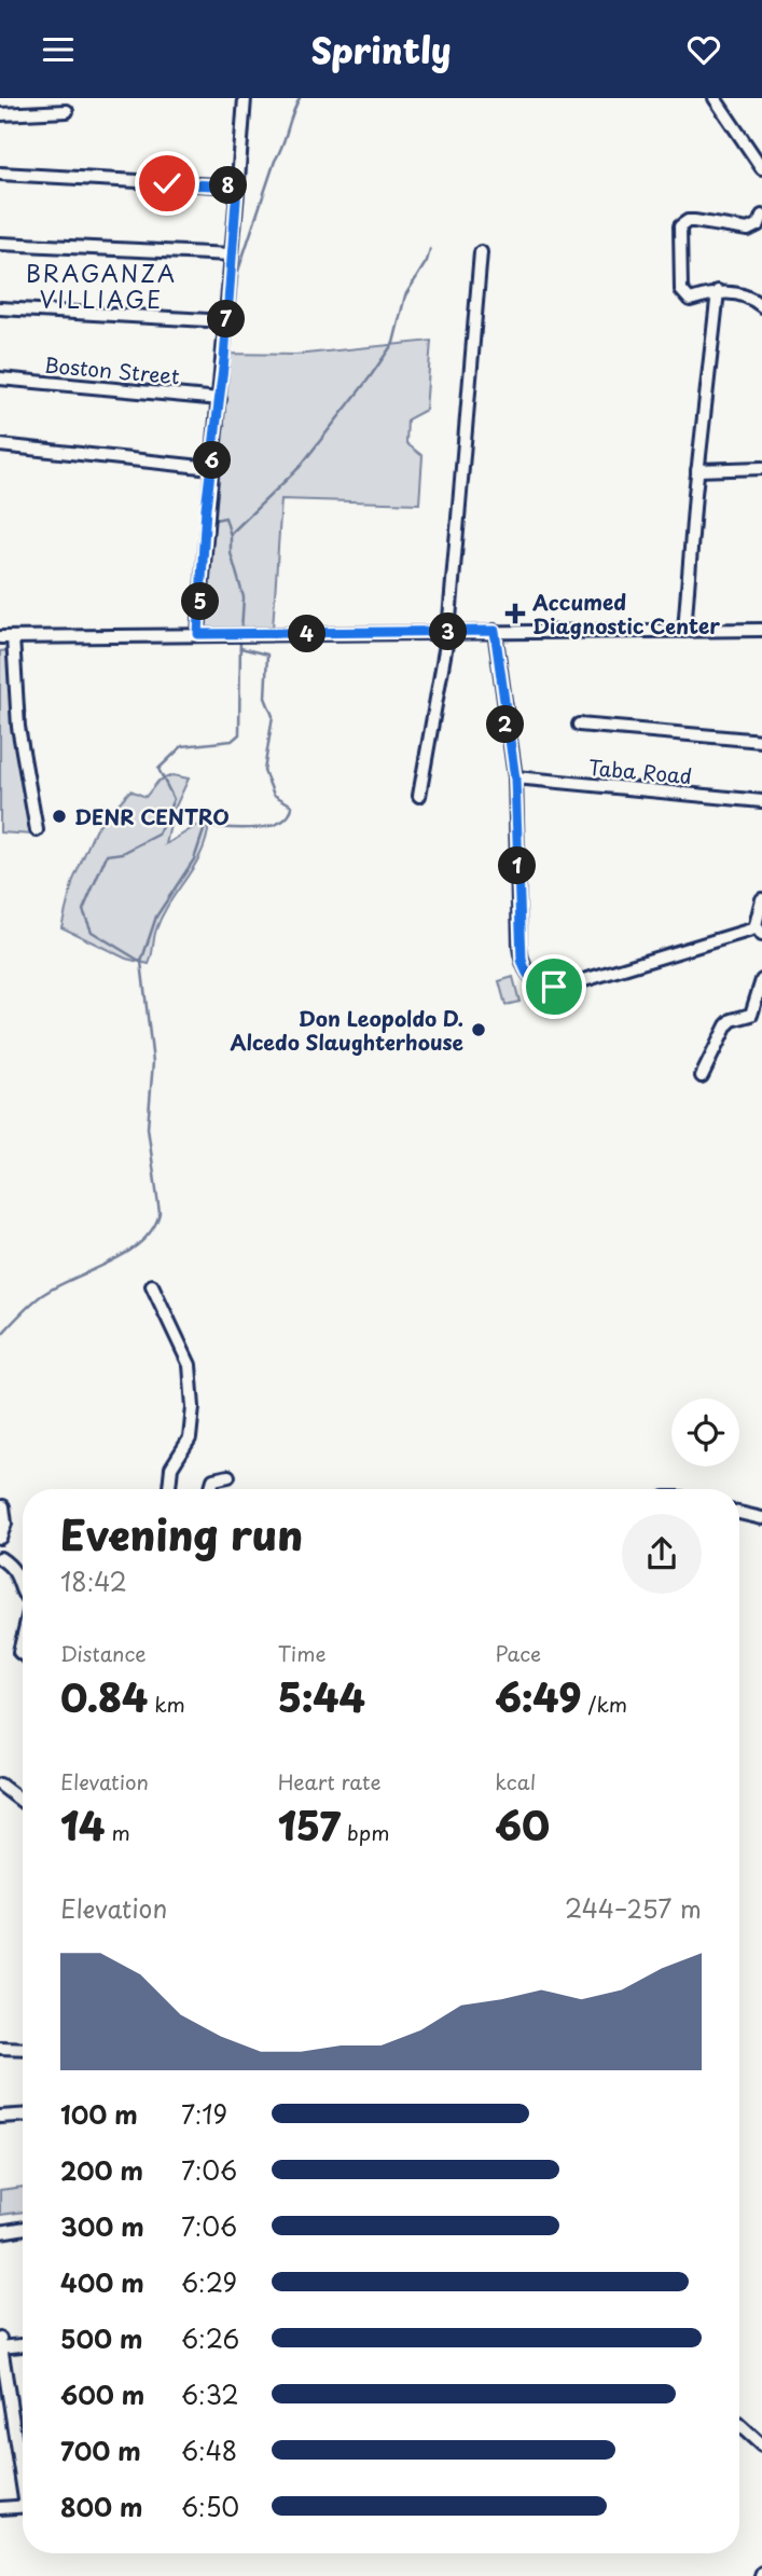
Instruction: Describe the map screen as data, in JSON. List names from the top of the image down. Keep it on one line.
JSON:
{"streets":{"street":["Boston Street","Taba Road"]},"districts":["BRAGANZA VILLIAGE"],"places":{"health":["Accumed Diagnostic Center"],"other":["DENR CENTRO","Don Leopoldo D. Alcedo Slaughterhouse"]},"page":{"header":"Sprintly","pins":["8","7","6","5","3","4","2","1"],"heading":["Evening run","18:42"],"stats":[["Distance","0.84 km"],["Time","5:44"],["Pace","6:49 /km"],["Elevation","14 m"],["Heart rate","157 bpm"],["kcal","60"]],"chart":["Elevation","244–257 m"],"list":[{"name":"100 m","note":"7:19"},{"name":"200 m","note":"7:06"},{"name":"300 m","note":"7:06"},{"name":"400 m","note":"6:29"},{"name":"500 m","note":"6:26"},{"name":"600 m","note":"6:32"},{"name":"700 m","note":"6:48"},{"name":"800 m","note":"6:50"}]}}
